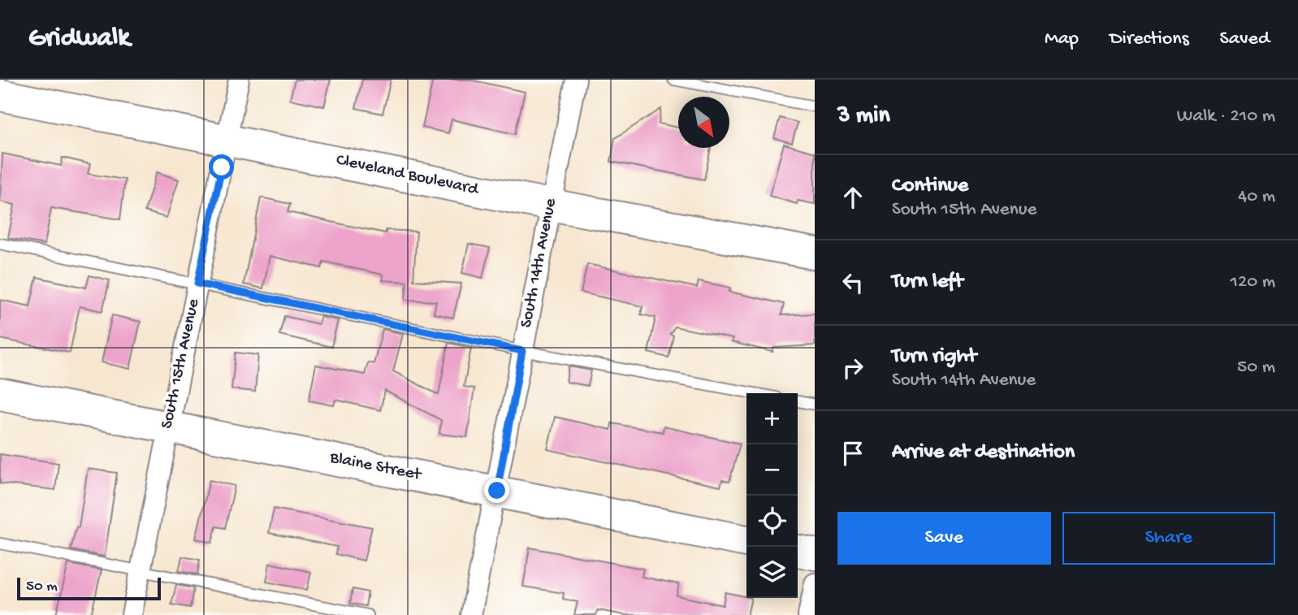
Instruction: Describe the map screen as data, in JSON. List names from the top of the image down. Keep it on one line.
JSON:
{"streets":{"main road":["Cleveland Boulevard","Blaine Street"],"street":["South 14th Avenue","South 15th Avenue"]},"crossings":[["Cleveland Boulevard","South 14th Avenue"],["Cleveland Boulevard","South 15th Avenue"],["South 14th Avenue","Blaine Street"],["South 15th Avenue","Blaine Street"]],"scale_bar":"50 m","north":"bottom right","page":{"header":"Gridwalk","nav":["Map","Directions","Saved"],"heading":["3 min","Walk · 210 m"],"list":[["Continue","South 15th Avenue","40 m"],["Turn left","120 m"],["Turn right","South 14th Avenue","50 m"],"Arrive at destination"],"map_buttons":["+","−"],"buttons":["Save","Share"],"scale":"50 m"}}
